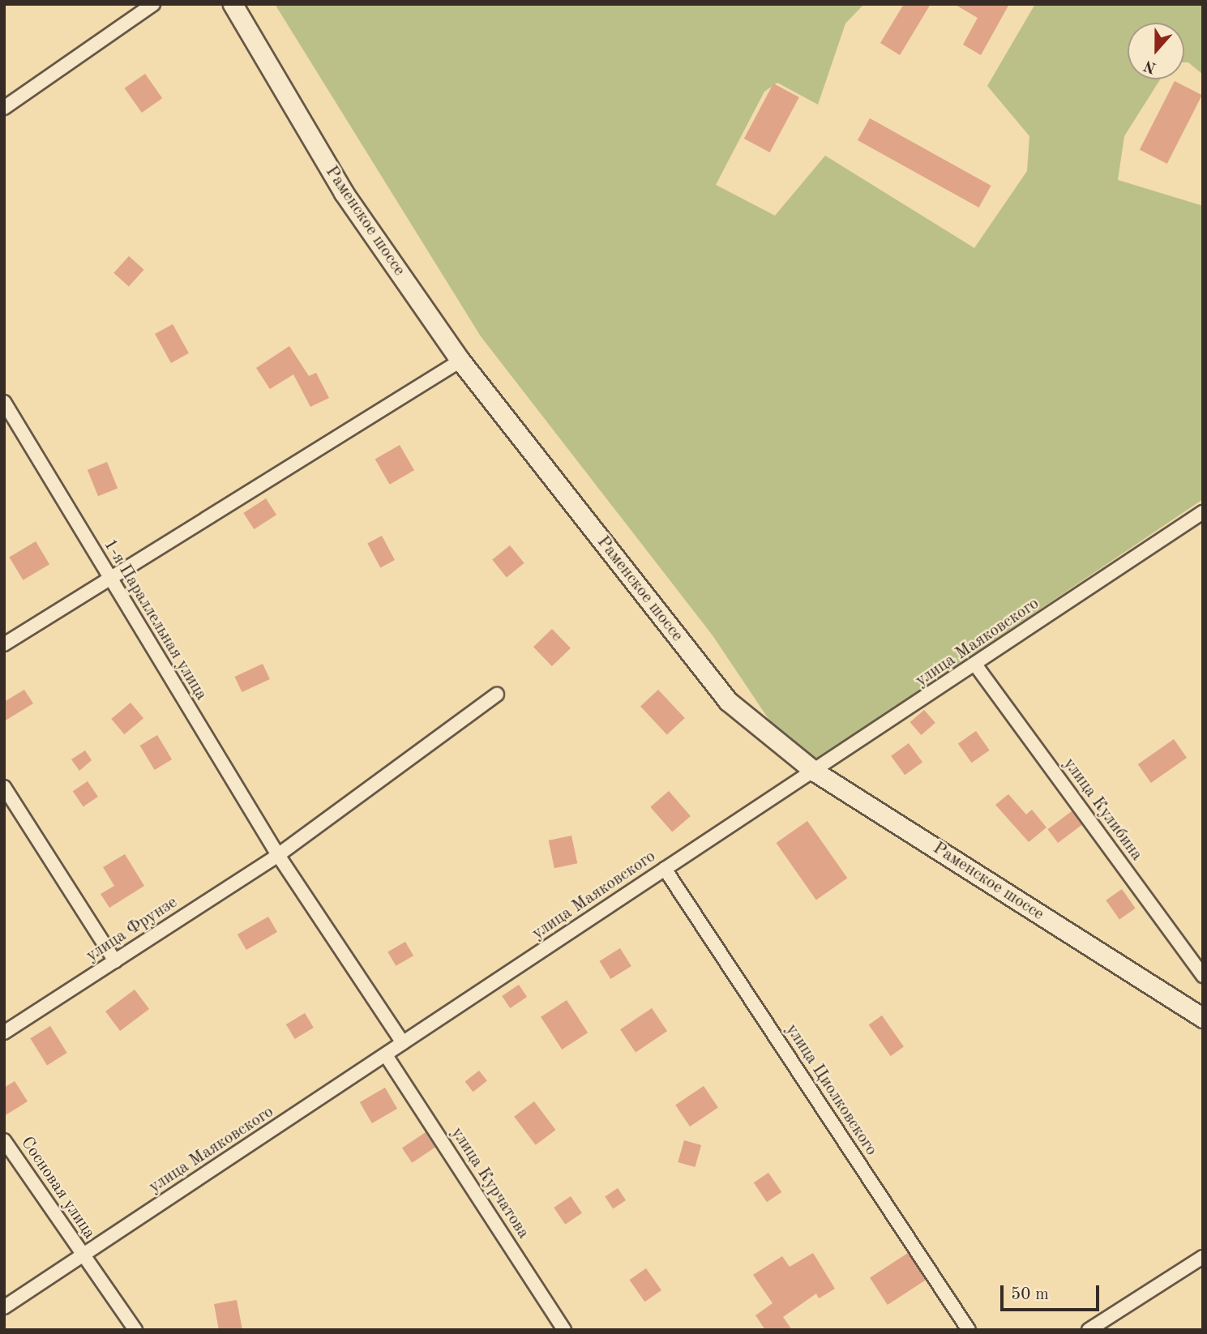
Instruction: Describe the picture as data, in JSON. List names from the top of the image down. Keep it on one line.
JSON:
{"streets":{"main road":["Раменское шоссе"],"street":["1-я Параллельная улица","улица Маяковского","улица Кулибина","улица Фрунзе","улица Циолковского","улица Курчатова","Сосновая улица"]},"crossings":[["Раменское шоссе","улица Маяковского"],["1-я Параллельная улица","улица Фрунзе"],["улица Маяковского","улица Кулибина"],["улица Маяковского","улица Циолковского"],["улица Маяковского","улица Курчатова"],["улица Маяковского","Сосновая улица"]],"scale_bar":"50 m","north":"bottom"}
